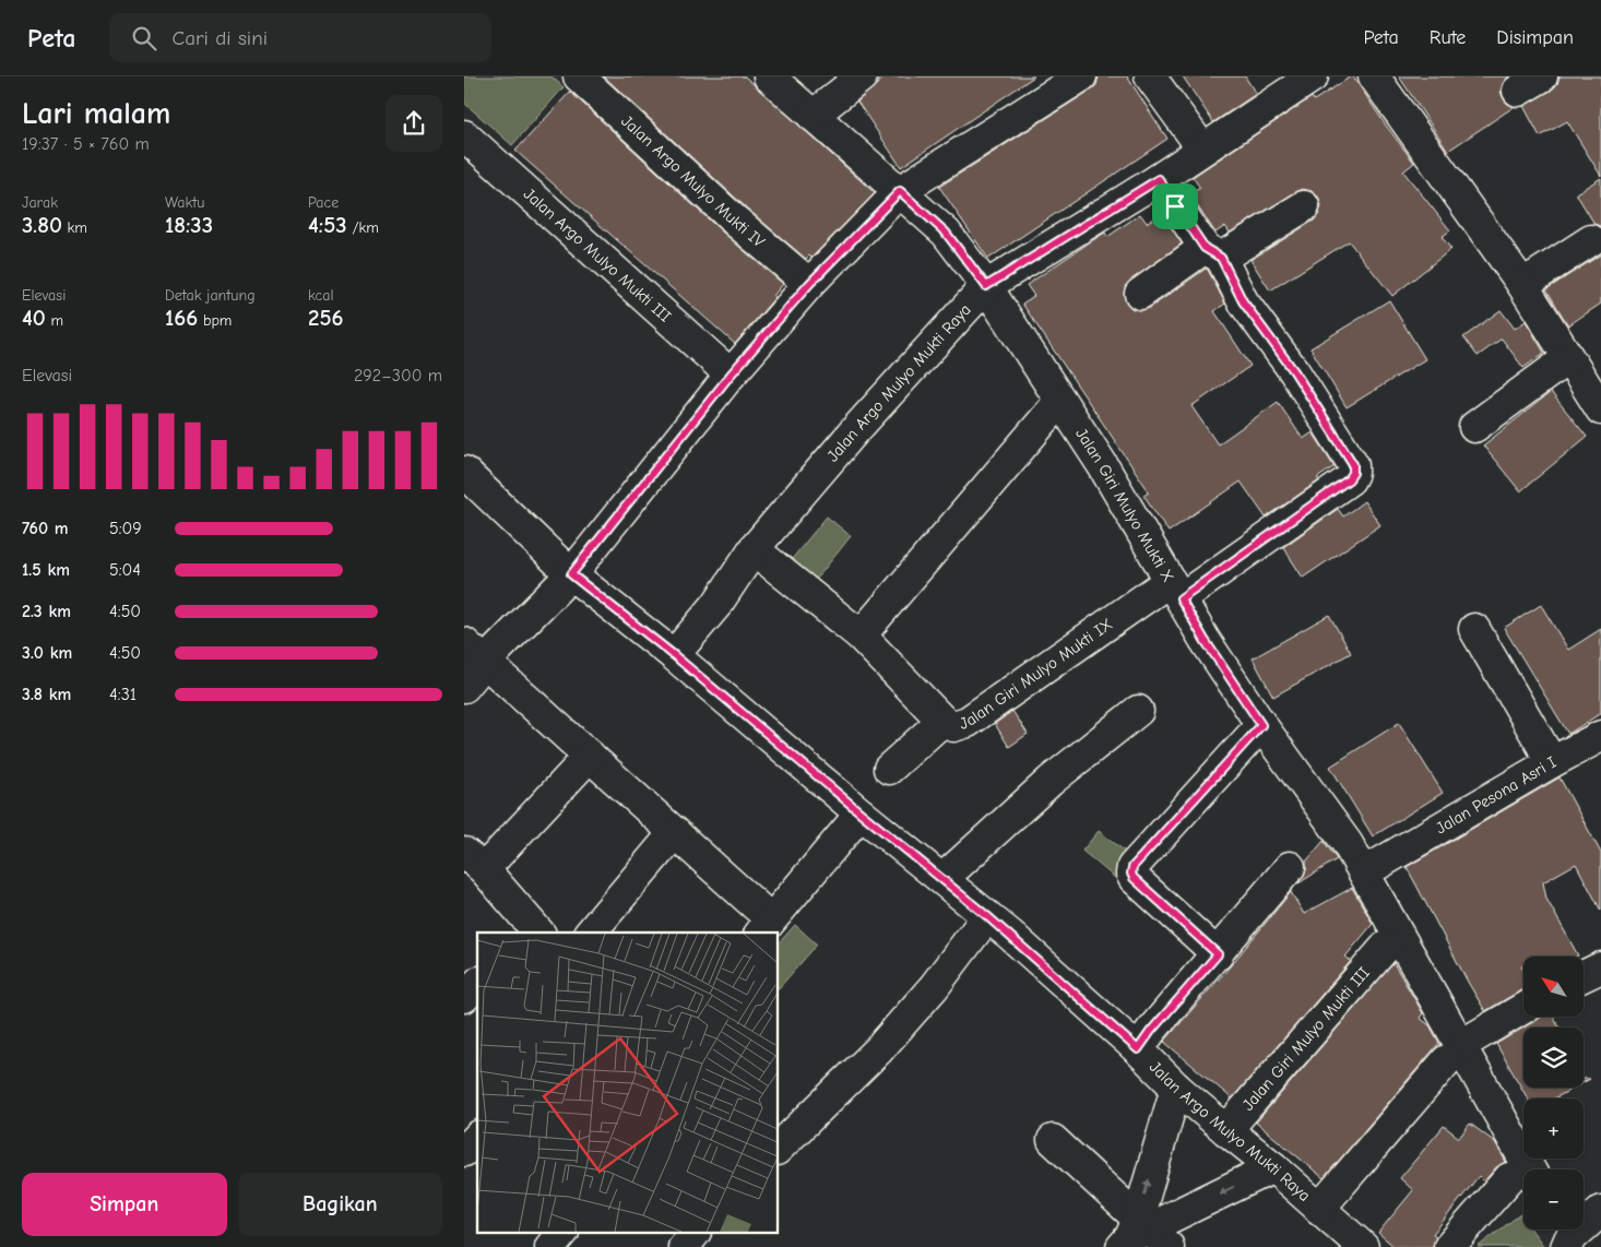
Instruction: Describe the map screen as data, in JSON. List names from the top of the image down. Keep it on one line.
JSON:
{"streets":{"street":["Jalan Argo Mulyo Mukti IV","Jalan Argo Mulyo Mukti III","Jalan Argo Mulyo Mukti Raya","Jalan Giri Mulyo Mukti X","Jalan Giri Mulyo Mukti IX","Jalan Pesona Asri I","Jalan Giri Mulyo Mukti III"]},"crossings":[["Jalan Argo Mulyo Mukti Raya","Jalan Giri Mulyo Mukti X"],["Jalan Argo Mulyo Mukti Raya","Jalan Giri Mulyo Mukti IX"],["Jalan Argo Mulyo Mukti Raya","Jalan Giri Mulyo Mukti III"],["Jalan Giri Mulyo Mukti X","Jalan Giri Mulyo Mukti IX"]],"north":"top left","page":{"header":"Peta","search":"Cari di sini","nav":["Peta","Rute","Disimpan"],"heading":["Lari malam","19:37 · 5 × 760 m"],"stats":[["Jarak","3.80 km"],["Waktu","18:33"],["Pace","4:53 /km"],["Elevasi","40 m"],["Detak jantung","166 bpm"],["kcal","256"]],"chart":["Elevasi","292–300 m"],"list":[{"name":"760 m","note":"5:09"},{"name":"1.5 km","note":"5:04"},{"name":"2.3 km","note":"4:50"},{"name":"3.0 km","note":"4:50"},{"name":"3.8 km","note":"4:31"}],"map_buttons":["+","−"],"buttons":["Simpan","Bagikan"]}}
